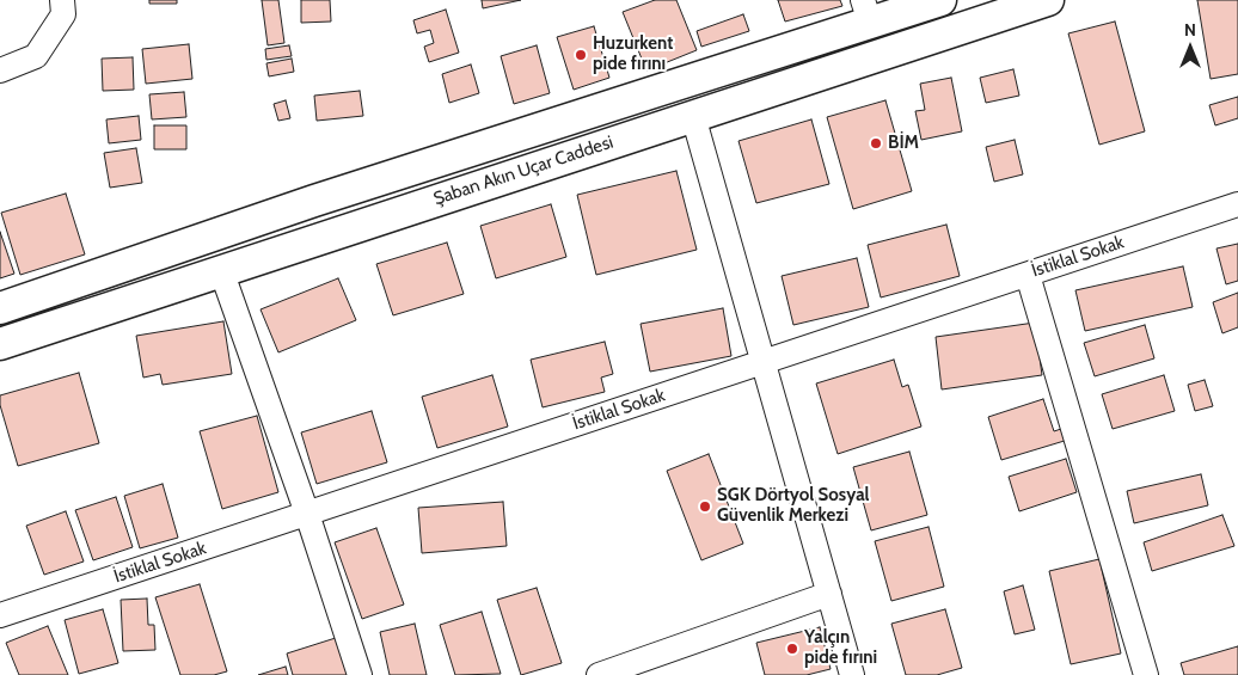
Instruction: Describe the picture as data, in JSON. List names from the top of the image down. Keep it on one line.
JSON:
{"streets":{"main road":["Şaban Akın Uçar Caddesi"],"street":["İstiklal Sokak"]},"places":["Huzurkent pide fırını","BİM","SGK Dörtyol Sosyal Güvenlik Merkezi","Yalçın pide fırıni"],"north":"top"}
